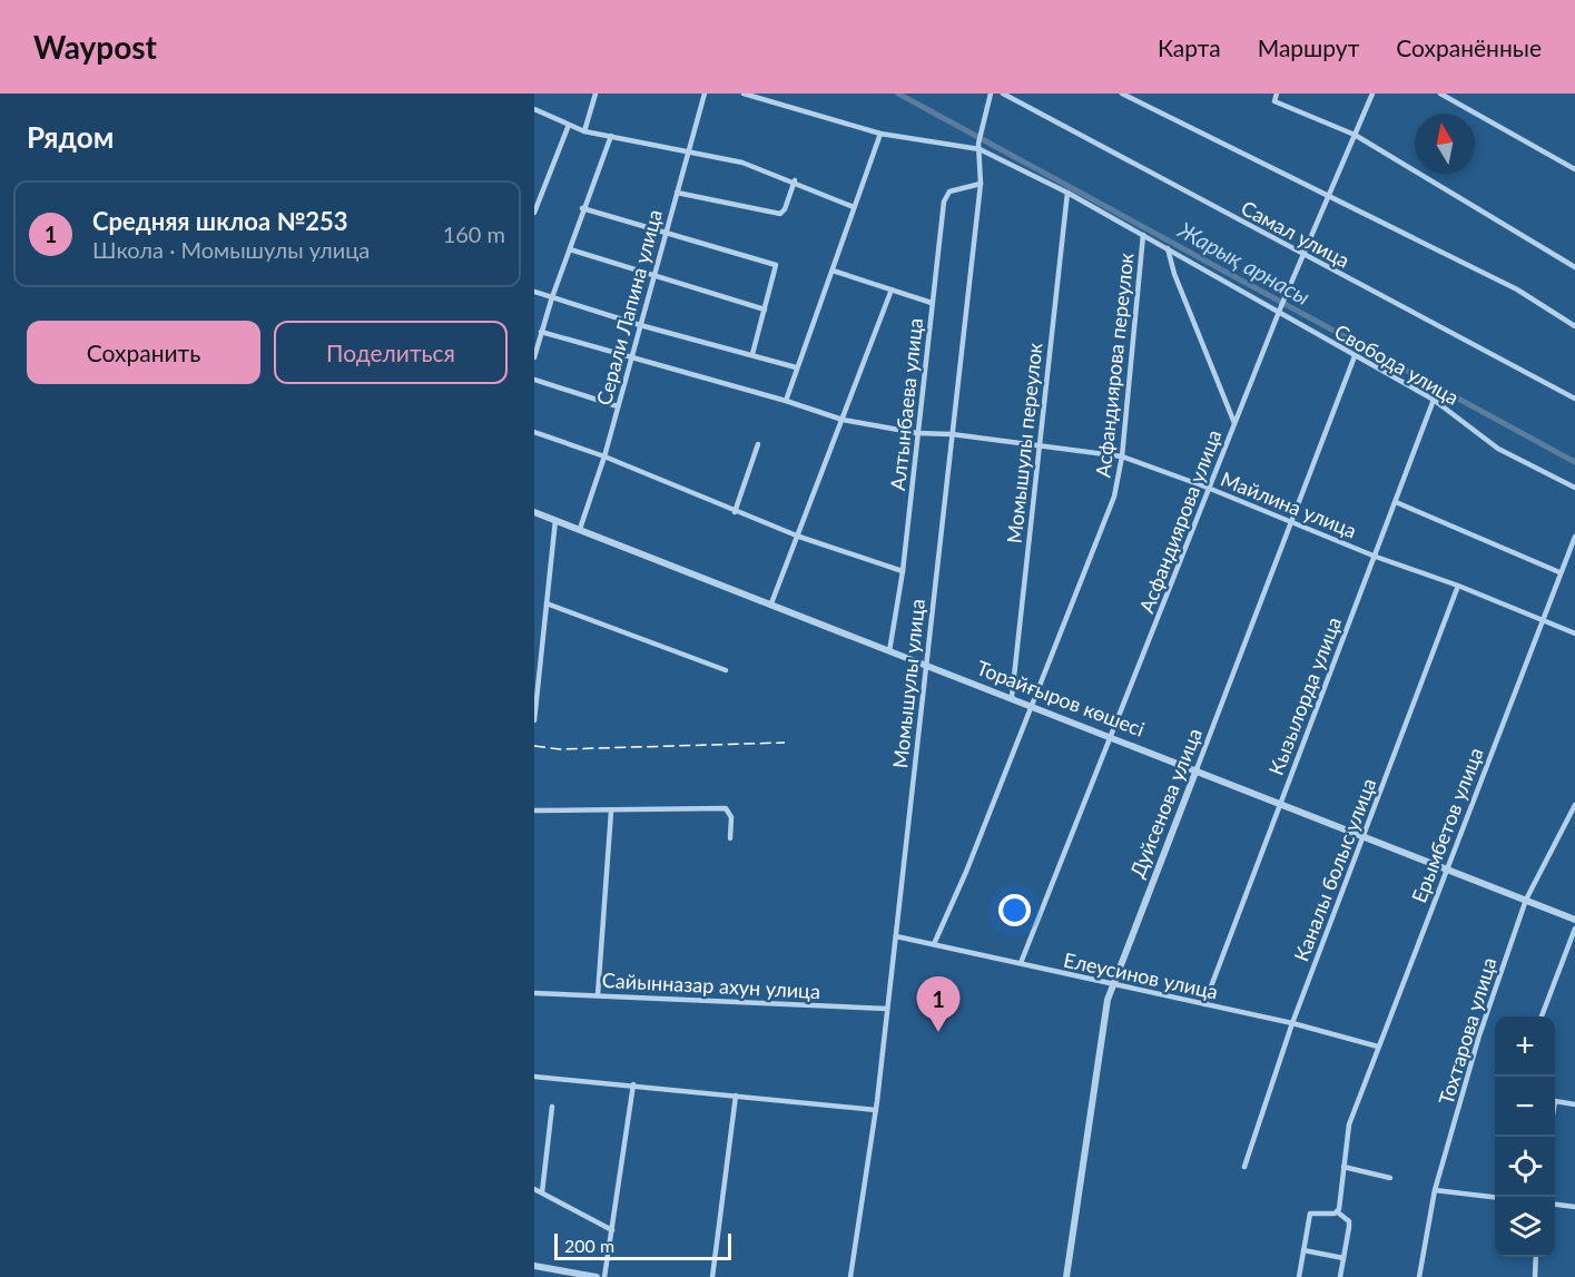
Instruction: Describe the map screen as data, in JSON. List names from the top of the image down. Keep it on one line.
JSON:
{"streets":{"street":["Самал улица","Серали Лапина улица","Свобода улица","Асфандиярова переулок","Алтынбаева улица","Момышулы переулок","Майлина улица","Асфандиярова улица","Момышулы улица","Кызылорда улица","Торайғыров көшесі","Дуйсенова улица","Ерымбетов улица","Каналы болыс улица","Елеусинов улица","Сайынназар ахун улица","Тохтарова улица"]},"crossings":[["Самал улица","Асфандиярова улица"],["Серали Лапина улица","Майлина улица"],["Серали Лапина улица","Торайғыров көшесі"],["Свобода улица","Асфандиярова переулок"],["Свобода улица","Момышулы переулок"],["Свобода улица","Асфандиярова улица"],["Свобода улица","Момышулы улица"],["Свобода улица","Кызылорда улица"],["Свобода улица","Дуйсенова улица"],["Асфандиярова переулок","Майлина улица"],["Асфандиярова переулок","Торайғыров көшесі"],["Асфандиярова переулок","Елеусинов улица"],["Алтынбаева улица","Майлина улица"],["Алтынбаева улица","Момышулы улица"],["Алтынбаева улица","Торайғыров көшесі"],["Момышулы переулок","Майлина улица"],["Момышулы переулок","Торайғыров көшесі"],["Майлина улица","Асфандиярова улица"],["Майлина улица","Момышулы улица"],["Майлина улица","Кызылорда улица"],["Майлина улица","Дуйсенова улица"],["Майлина улица","Ерымбетов улица"],["Майлина улица","Каналы болыс улица"],["Асфандиярова улица","Торайғыров көшесі"],["Асфандиярова улица","Елеусинов улица"],["Момышулы улица","Торайғыров көшесі"],["Момышулы улица","Елеусинов улица"],["Момышулы улица","Сайынназар ахун улица"],["Кызылорда улица","Торайғыров көшесі"],["Кызылорда улица","Елеусинов улица"],["Торайғыров көшесі","Дуйсенова улица"],["Торайғыров көшесі","Ерымбетов улица"],["Торайғыров көшесі","Каналы болыс улица"],["Торайғыров көшесі","Тохтарова улица"],["Дуйсенова улица","Елеусинов улица"],["Ерымбетов улица","Елеусинов улица"],["Каналы болыс улица","Елеусинов улица"]],"water":["Жарық арнасы"],"scale_bar":"200 m","north":"top","page":{"header":"Waypost","nav":["Карта","Маршрут","Сохранённые"],"heading":"Рядом","list":[{"mark":"1","name":"Средняя шклоа №253","note":"Школа · Момышулы улица","value":"160 m"}],"buttons":["Сохранить","Поделиться"],"pins":"1","map_buttons":["+","−"],"scale":"200 m"}}
